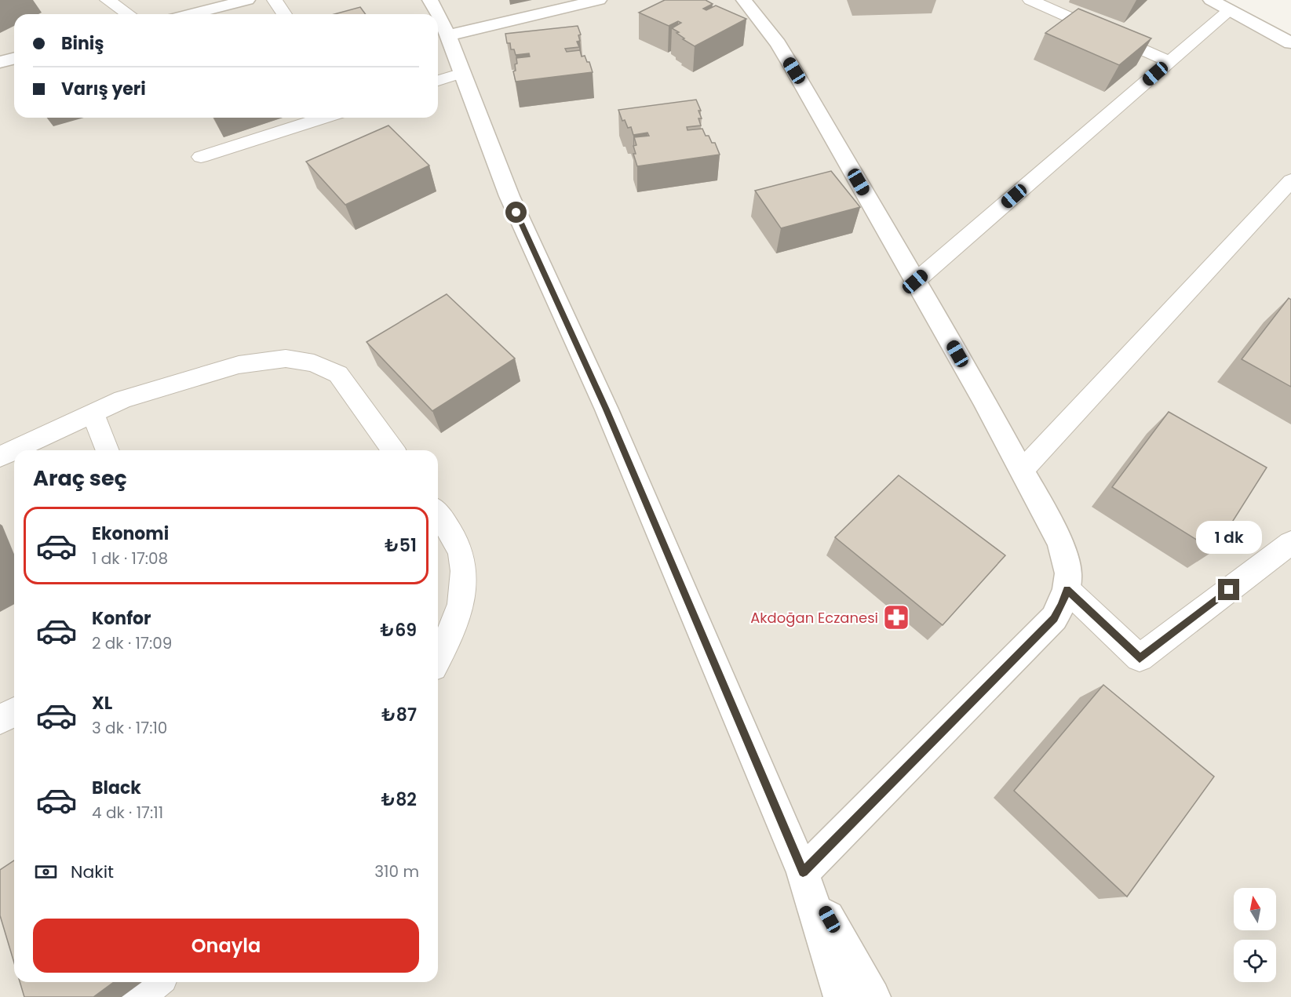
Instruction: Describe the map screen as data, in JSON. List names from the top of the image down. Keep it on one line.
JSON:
{"places":{"pharmacy":["Akdoğan Eczanesi"]},"north":"top","page":{"banner":["Biniş","Varış yeri"],"heading":"Araç seç","list":[{"name":"Ekonomi","note":"1 dk · 17:08","value":"₺51"},{"name":"Konfor","note":"2 dk · 17:09","value":"₺69"},{"name":"XL","note":"3 dk · 17:10","value":"₺87"},{"name":"Black","note":"4 dk · 17:11","value":"₺82"}],"bubble":"1 dk","pay":["Nakit","310 m"],"buttons":"Onayla"}}
